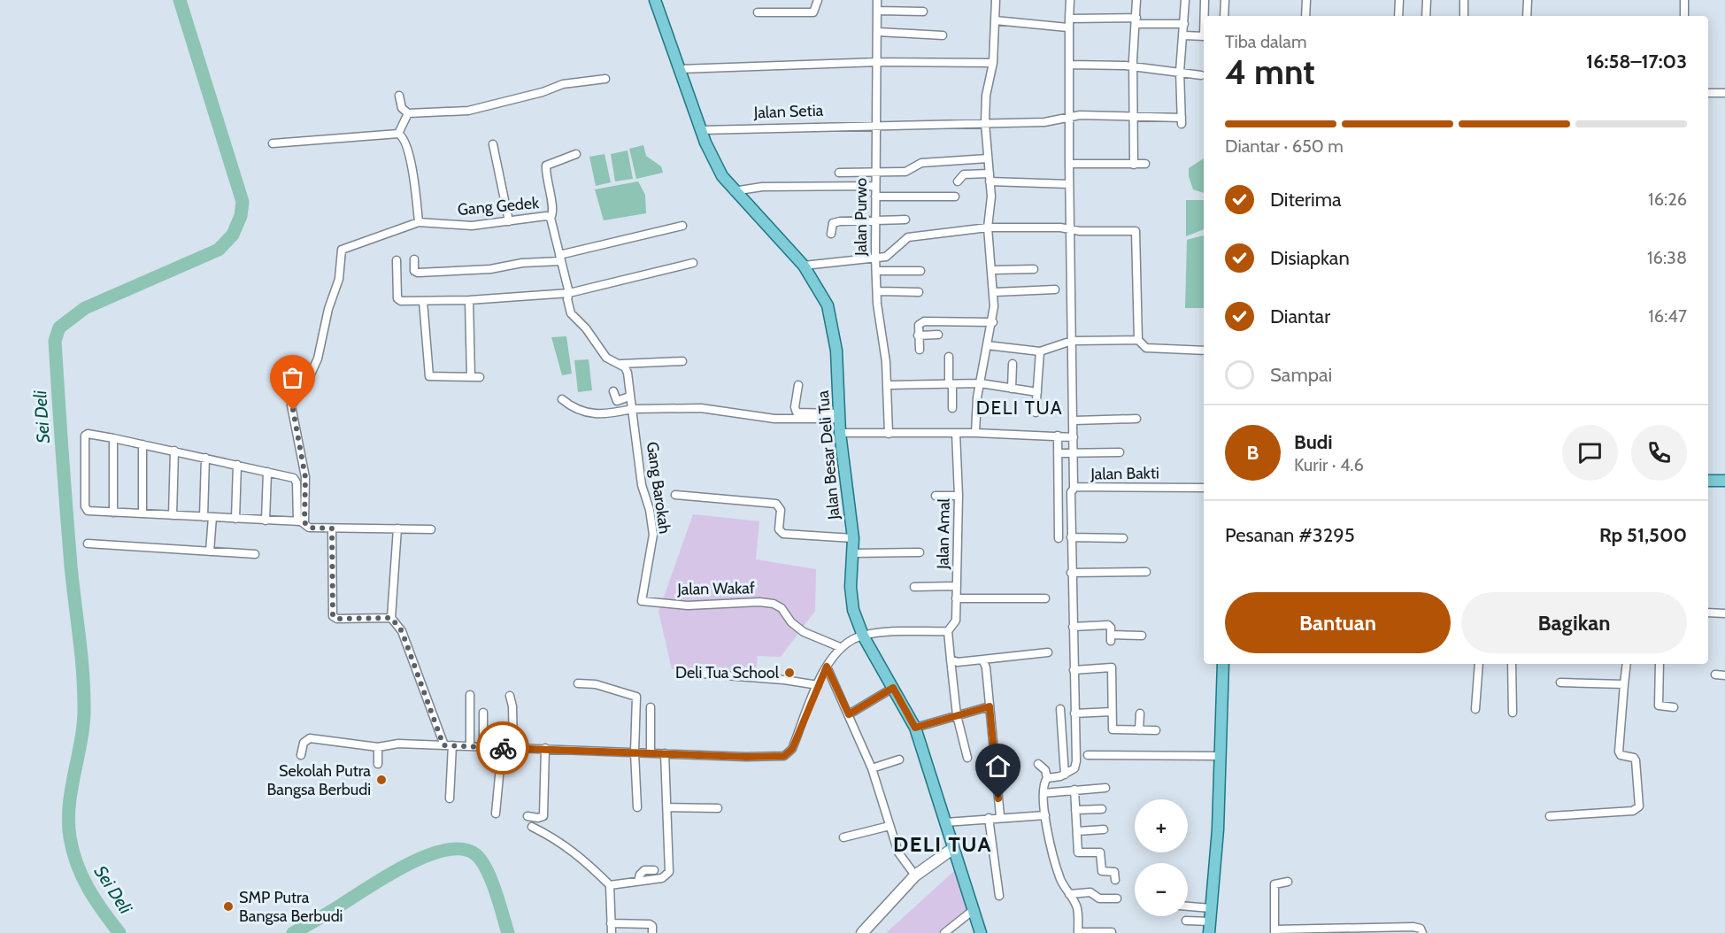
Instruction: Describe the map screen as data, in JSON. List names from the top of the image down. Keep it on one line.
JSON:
{"streets":{"main road":["Jalan Besar Deli Tua"],"street":["Jalan Setia","Gang Gedek","Jalan Purwo","Jalan Bakti","Gang Barokah","Jalan Amal","Jalan Wakaf"]},"crossings":[["Jalan Setia","Jalan Purwo"],["Jalan Setia","Jalan Besar Deli Tua"],["Jalan Setia","Jalan Bakti"],["Gang Barokah","Jalan Wakaf"]],"districts":["DELI TUA","DELI TUA"],"water":["Sei Deli"],"places":["Deli Tua School","Sekolah Putra Bangsa Berbudi","SMP Putra Bangsa Berbudi"],"page":{"heading":["4 mnt","Tiba dalam","16:58–17:03"],"panel":["Budi","Kurir · 4.6","Pesanan #3295","Rp 51,500"],"bar":"Diantar · 650 m","list":[["Diterima","16:26"],["Disiapkan","16:38"],["Diantar","16:47"],"Sampai"],"round":"B","buttons":["Bantuan","Bagikan"],"map_buttons":["+","−"]}}
